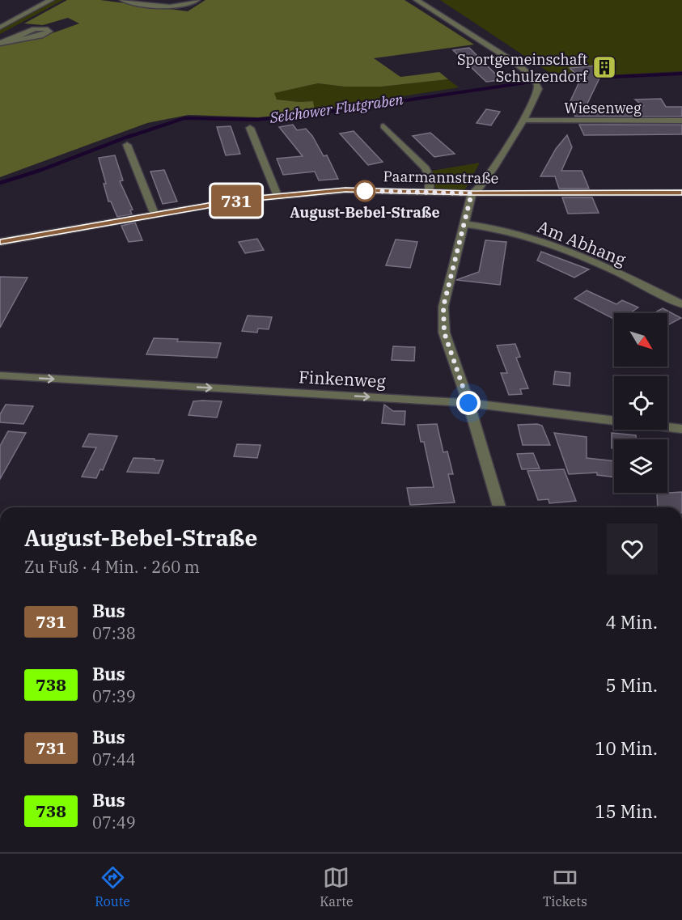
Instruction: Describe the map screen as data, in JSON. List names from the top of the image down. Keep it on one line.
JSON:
{"streets":{"street":["Wiesenweg","Paarmannstraße","Am Abhang","Finkenweg"]},"one_way":["Finkenweg"],"water":["Selchower Flutgraben"],"places":{"building":["Sportgemeinschaft Schulzendorf"],"other":["August-Bebel-Straße"]},"lines":["bus line 731"],"north":"bottom right","page":{"on_map":"731","heading":["August-Bebel-Straße","Zu Fuß · 4 Min. · 260 m"],"list":[{"mark":"731","name":"Bus","note":"07:38","value":"4 Min."},{"mark":"738","name":"Bus","note":"07:39","value":"5 Min."},{"mark":"731","name":"Bus","note":"07:44","value":"10 Min."},{"mark":"738","name":"Bus","note":"07:49","value":"15 Min."}],"tabs":["Route","Karte","Tickets"]}}
